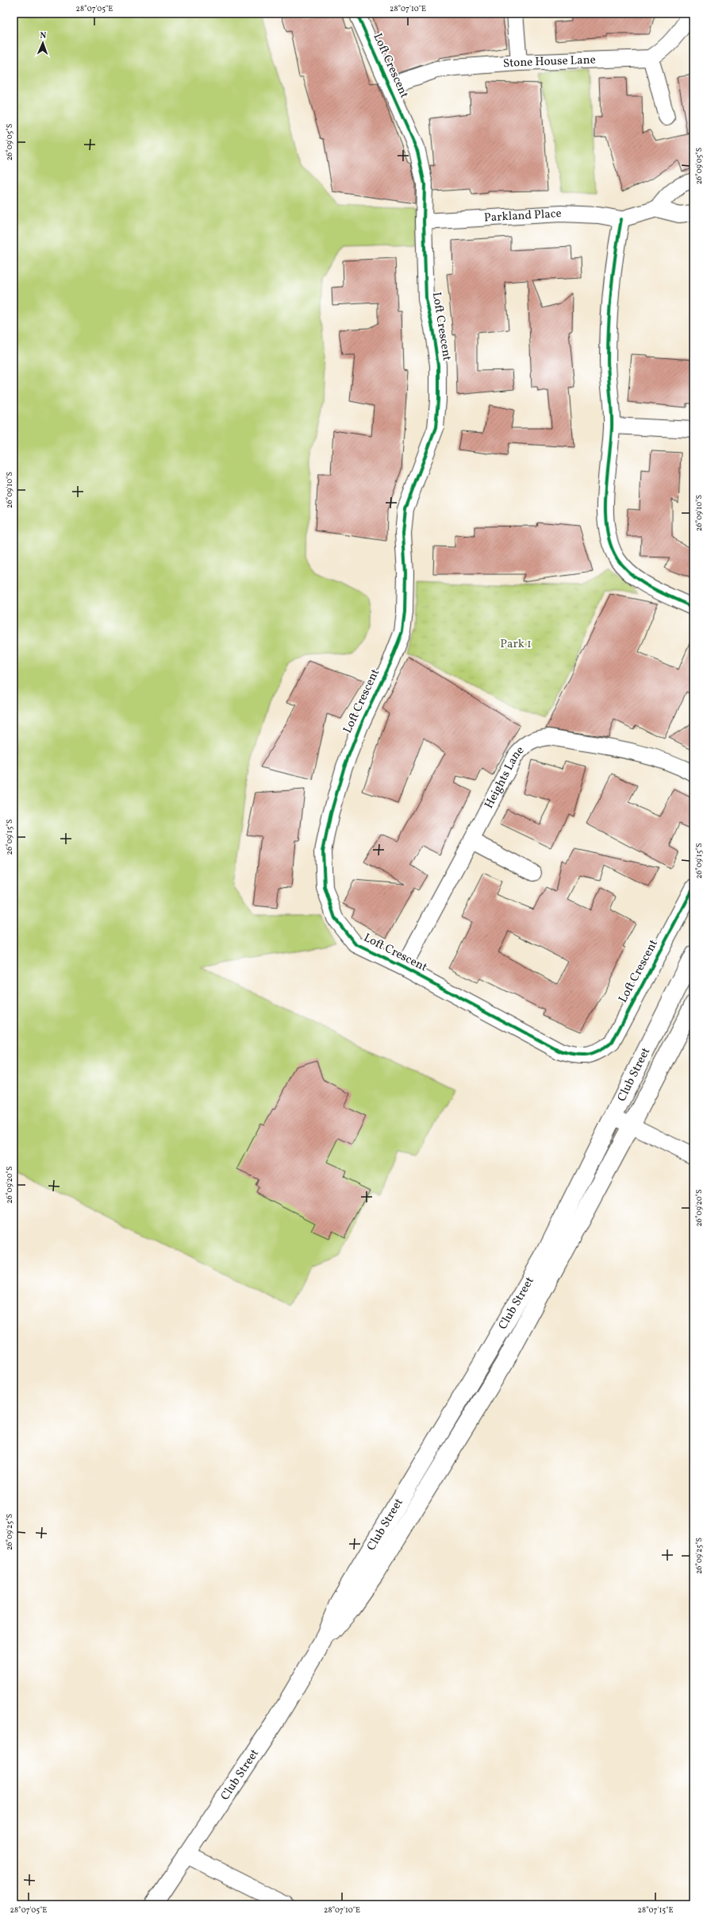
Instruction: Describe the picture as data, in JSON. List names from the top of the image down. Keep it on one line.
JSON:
{"streets":{"main road":["Club Street"],"street":["Stone House Lane","Loft Crescent","Parkland Place","Heights Lane"]},"crossings":[["Stone House Lane","Loft Crescent"],["Loft Crescent","Parkland Place"],["Loft Crescent","Heights Lane"]],"parks":["Park 1"],"north":"top","coordinates":["28°07'05\"E","28°07'10\"E","26°09'05\"S","26°09'10\"S","26°09'15\"S","26°09'20\"S","26°09'25\"S","28°07'15\"E"]}
